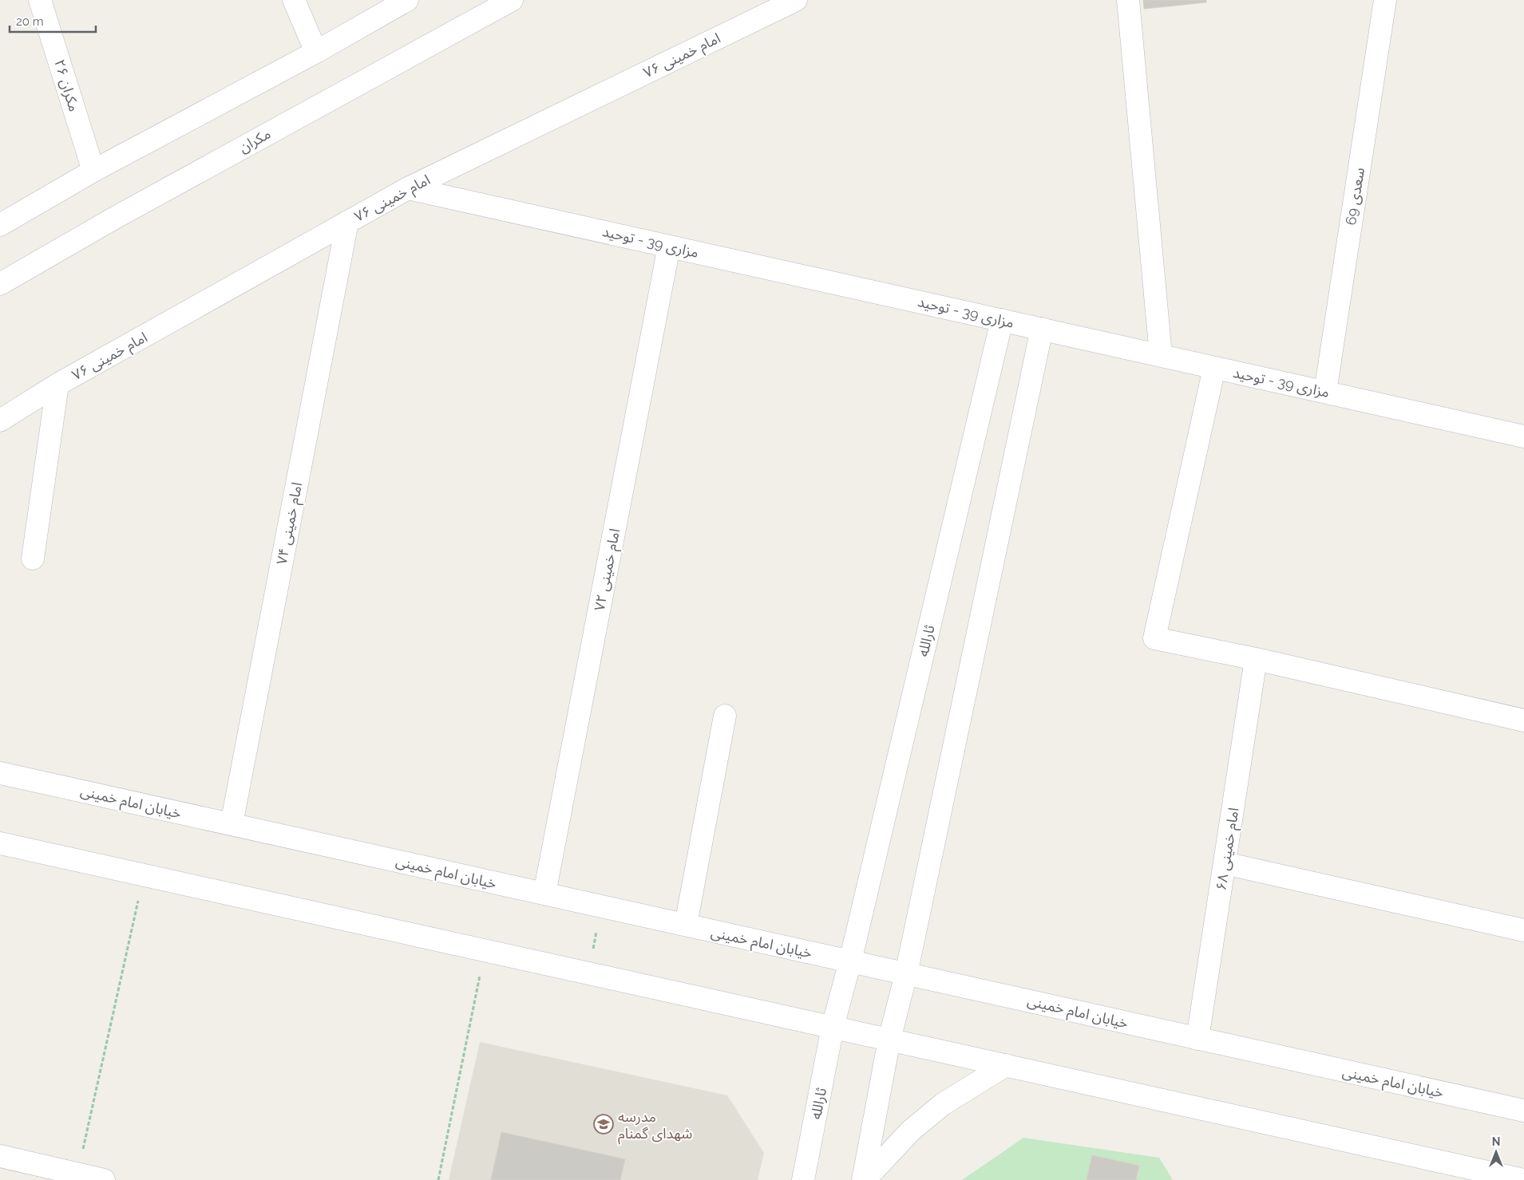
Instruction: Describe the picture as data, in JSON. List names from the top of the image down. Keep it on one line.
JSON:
{"streets":{"street":["امام خمینی ۷۶","مکران ۲۶","مکران","سعدی 69","مزاری 39 - توحید","امام خمینی ۷۴","امام خمینی ۷۲","ثارالله","خیابان امام خمینی","امام خمینی ۶۸"]},"crossings":[["امام خمینی ۷۶","مزاری 39 - توحید"],["امام خمینی ۷۶","امام خمینی ۷۴"],["سعدی 69","مزاری 39 - توحید"],["مزاری 39 - توحید","امام خمینی ۷۲"],["مزاری 39 - توحید","ثارالله"],["امام خمینی ۷۴","خیابان امام خمینی"],["امام خمینی ۷۲","خیابان امام خمینی"],["ثارالله","خیابان امام خمینی"],["خیابان امام خمینی","امام خمینی ۶۸"]],"places":{"school or university":["مدرسه شهدای گمنام"]},"scale_bar":"20 m","north":"top"}
